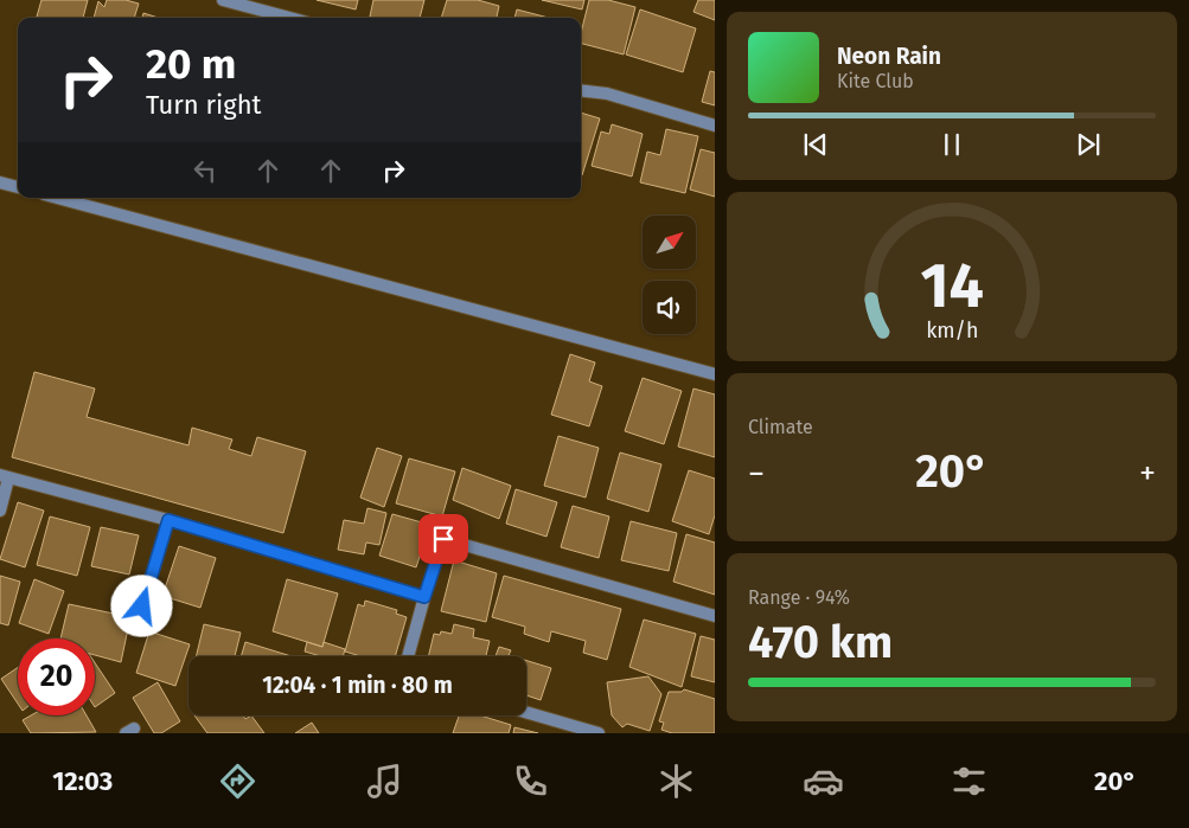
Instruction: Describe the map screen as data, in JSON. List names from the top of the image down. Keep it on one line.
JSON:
{"north":"top right","page":{"turn":["20 m","Turn right"],"song":["Neon Rain","Kite Club"],"tile":["Climate",["Range · 94%","470 km"]],"heat":["−","20°","+"],"limit":"20","trip":"12:04 · 1 min · 80 m","tabs":["12:03","20°"],"gauge":["14","km/h"]}}
